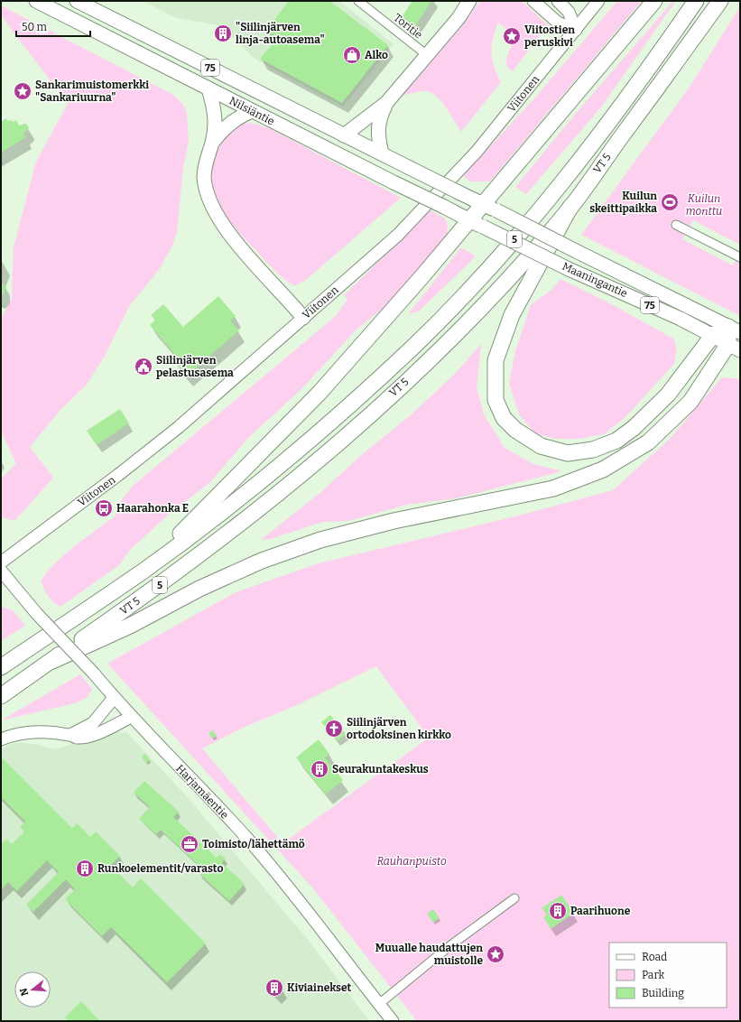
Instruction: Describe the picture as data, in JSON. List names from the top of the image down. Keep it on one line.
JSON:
{"streets":{"highway":["VT 5","5"],"main road":["75","Viitonen","Nilsiäntie","Maaningantie","Harjamäentie"],"street":["Toritie"]},"crossings":[["Nilsiäntie","Maaningantie"]],"parks":["Kuilun monttu","Rauhanpuisto"],"places":{"building":["\"Siilinjärven linja-autoasema\"","Seurakuntakeskus","Runkoelementit/varasto","Paarihuone","Kiviainekset"],"place":["Viitostien peruskivi","Sankarimuistomerkki \"Sankariuurna\"","Muualle haudattujen muistolle"],"shop":["Alko"],"sports":["Kuilun skeittipaikka"],"public building":["Siilinjärven pelastusasema"],"bus stop":["Haarahonka E"],"church":["Siilinjärven ortodoksinen kirkko"],"office":["Toimisto/lähettämö"]},"legend":["Road","Park","Building"],"scale_bar":"50 m","north":"left"}
